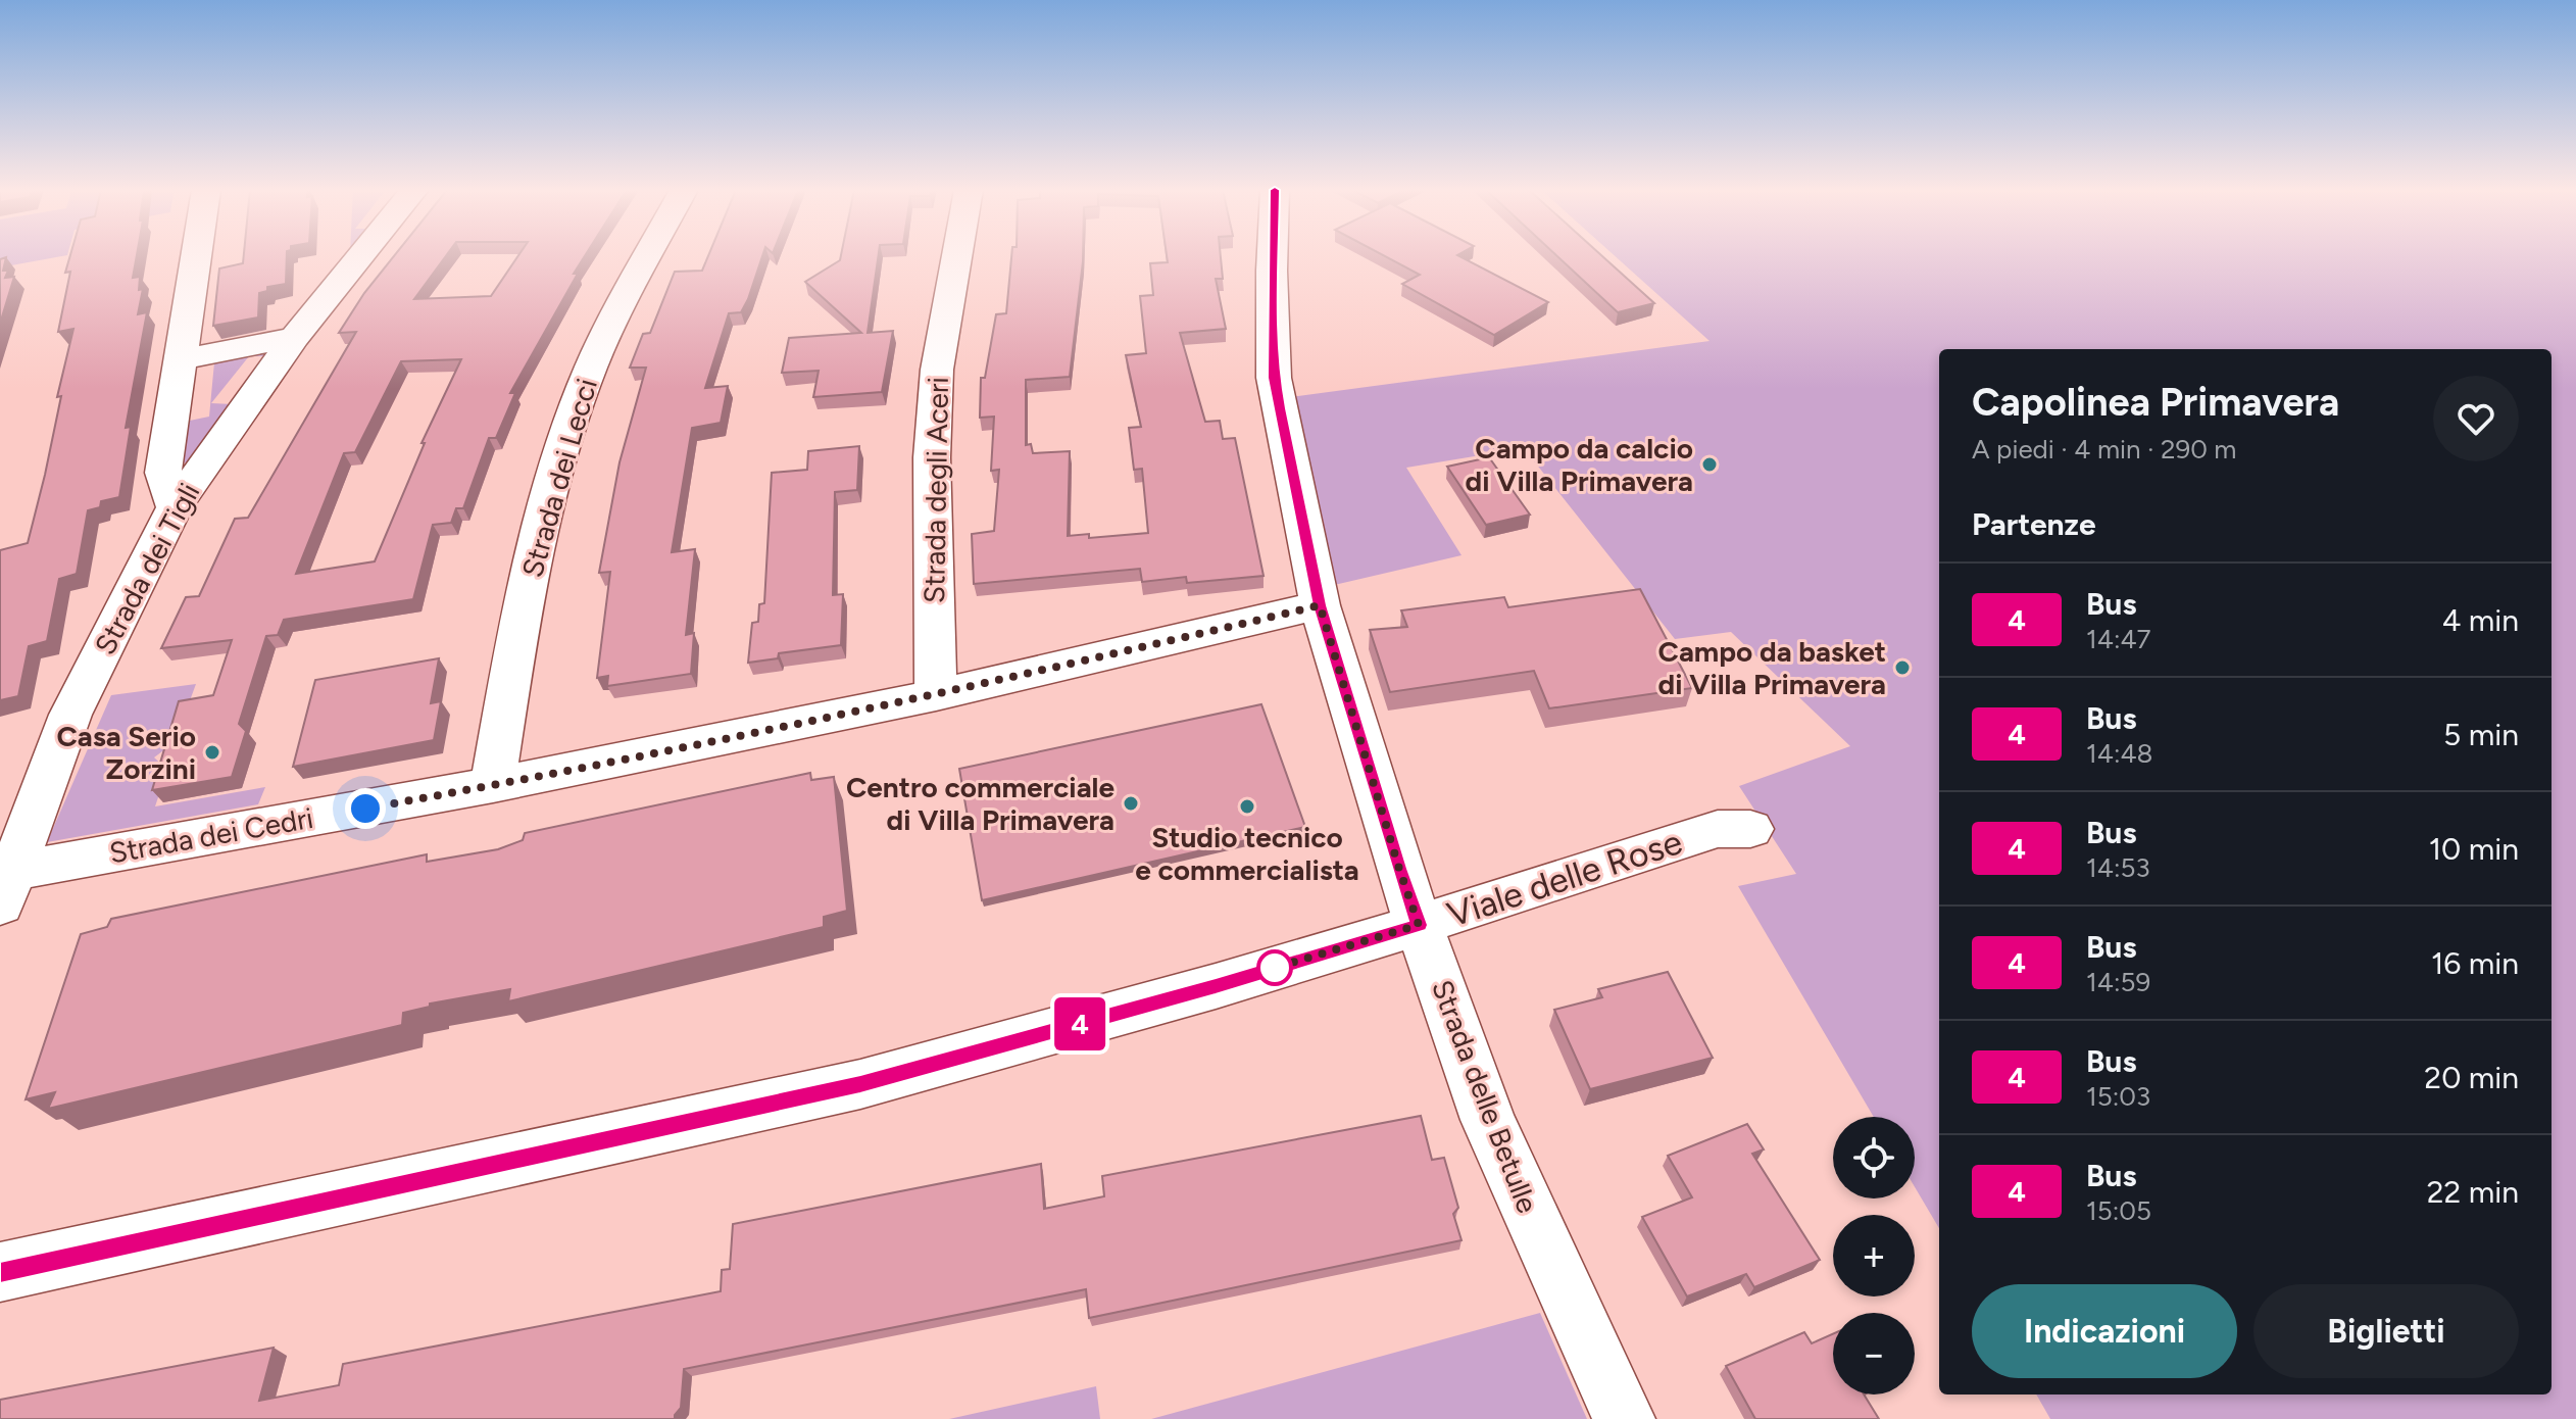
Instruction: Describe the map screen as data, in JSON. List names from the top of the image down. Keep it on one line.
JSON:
{"streets":{"street":["Strada dei Lecci","Strada degli Aceri","Strada dei Tigli","Strada dei Cedri","Viale delle Rose","Strada delle Betulle"]},"crossings":[["Strada dei Lecci","Strada dei Cedri"],["Strada degli Aceri","Strada dei Cedri"],["Strada dei Tigli","Strada dei Cedri"],["Strada dei Cedri","Strada delle Betulle"],["Viale delle Rose","Strada delle Betulle"]],"places":["Campo da calcio di Villa Primavera","Campo da basket di Villa Primavera","Casa Serio Zorzini","Centro commerciale di Villa Primavera","Studio tecnico e commercialista"],"lines":["bus line 4"],"page":{"on_map":"4","heading":[["Capolinea Primavera","A piedi · 4 min · 290 m"],"Partenze"],"list":[{"mark":"4","name":"Bus","note":"14:47","value":"4 min"},{"mark":"4","name":"Bus","note":"14:48","value":"5 min"},{"mark":"4","name":"Bus","note":"14:53","value":"10 min"},{"mark":"4","name":"Bus","note":"14:59","value":"16 min"},{"mark":"4","name":"Bus","note":"15:03","value":"20 min"},{"mark":"4","name":"Bus","note":"15:05","value":"22 min"}],"map_buttons":["+","−"],"buttons":["Indicazioni","Biglietti"]}}
